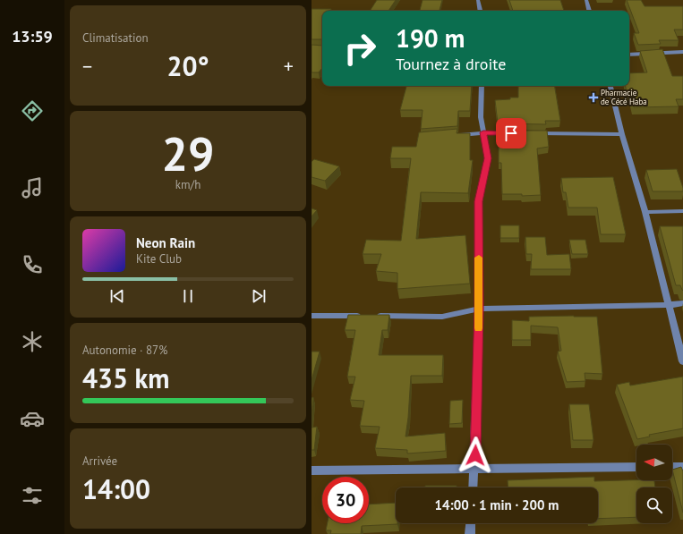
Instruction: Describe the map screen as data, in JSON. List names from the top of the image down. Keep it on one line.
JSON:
{"places":{"health":["Pharmacie de Cécé Haba"]},"north":"left","page":{"tabs":"13:59","tile":["Climatisation",["29","km/h"],["Autonomie · 87%","435 km"],["Arrivée","14:00"]],"turn":["190 m","Tournez à droite"],"heat":["−","20°","+"],"song":["Neon Rain","Kite Club"],"limit":"30","trip":"14:00 · 1 min · 200 m"}}
